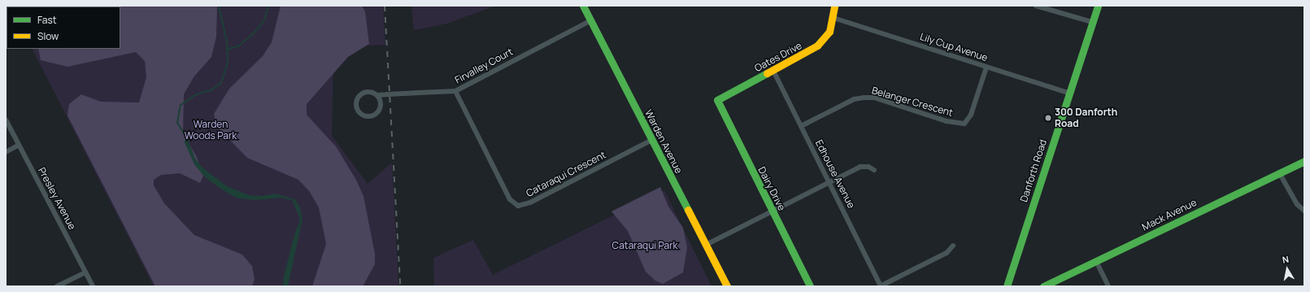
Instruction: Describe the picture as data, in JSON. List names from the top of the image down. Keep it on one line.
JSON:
{"streets":{"street":["Lily Cup Avenue","Oates Drive","Firvalley Court","Belanger Crescent","Warden Avenue","Danforth Road","Cataraqui Crescent","Edhouse Avenue","Dairy Drive","Presley Avenue","Mack Avenue"]},"crossings":[["Lily Cup Avenue","Oates Drive"],["Lily Cup Avenue","Belanger Crescent"],["Lily Cup Avenue","Danforth Road"],["Oates Drive","Edhouse Avenue"],["Oates Drive","Dairy Drive"],["Firvalley Court","Warden Avenue"],["Firvalley Court","Cataraqui Crescent"],["Belanger Crescent","Edhouse Avenue"],["Warden Avenue","Cataraqui Crescent"]],"parks":["Warden Woods Park","Cataraqui Park"],"places":["300 Danforth Road"],"legend":["Fast","Slow"],"north":"top"}
